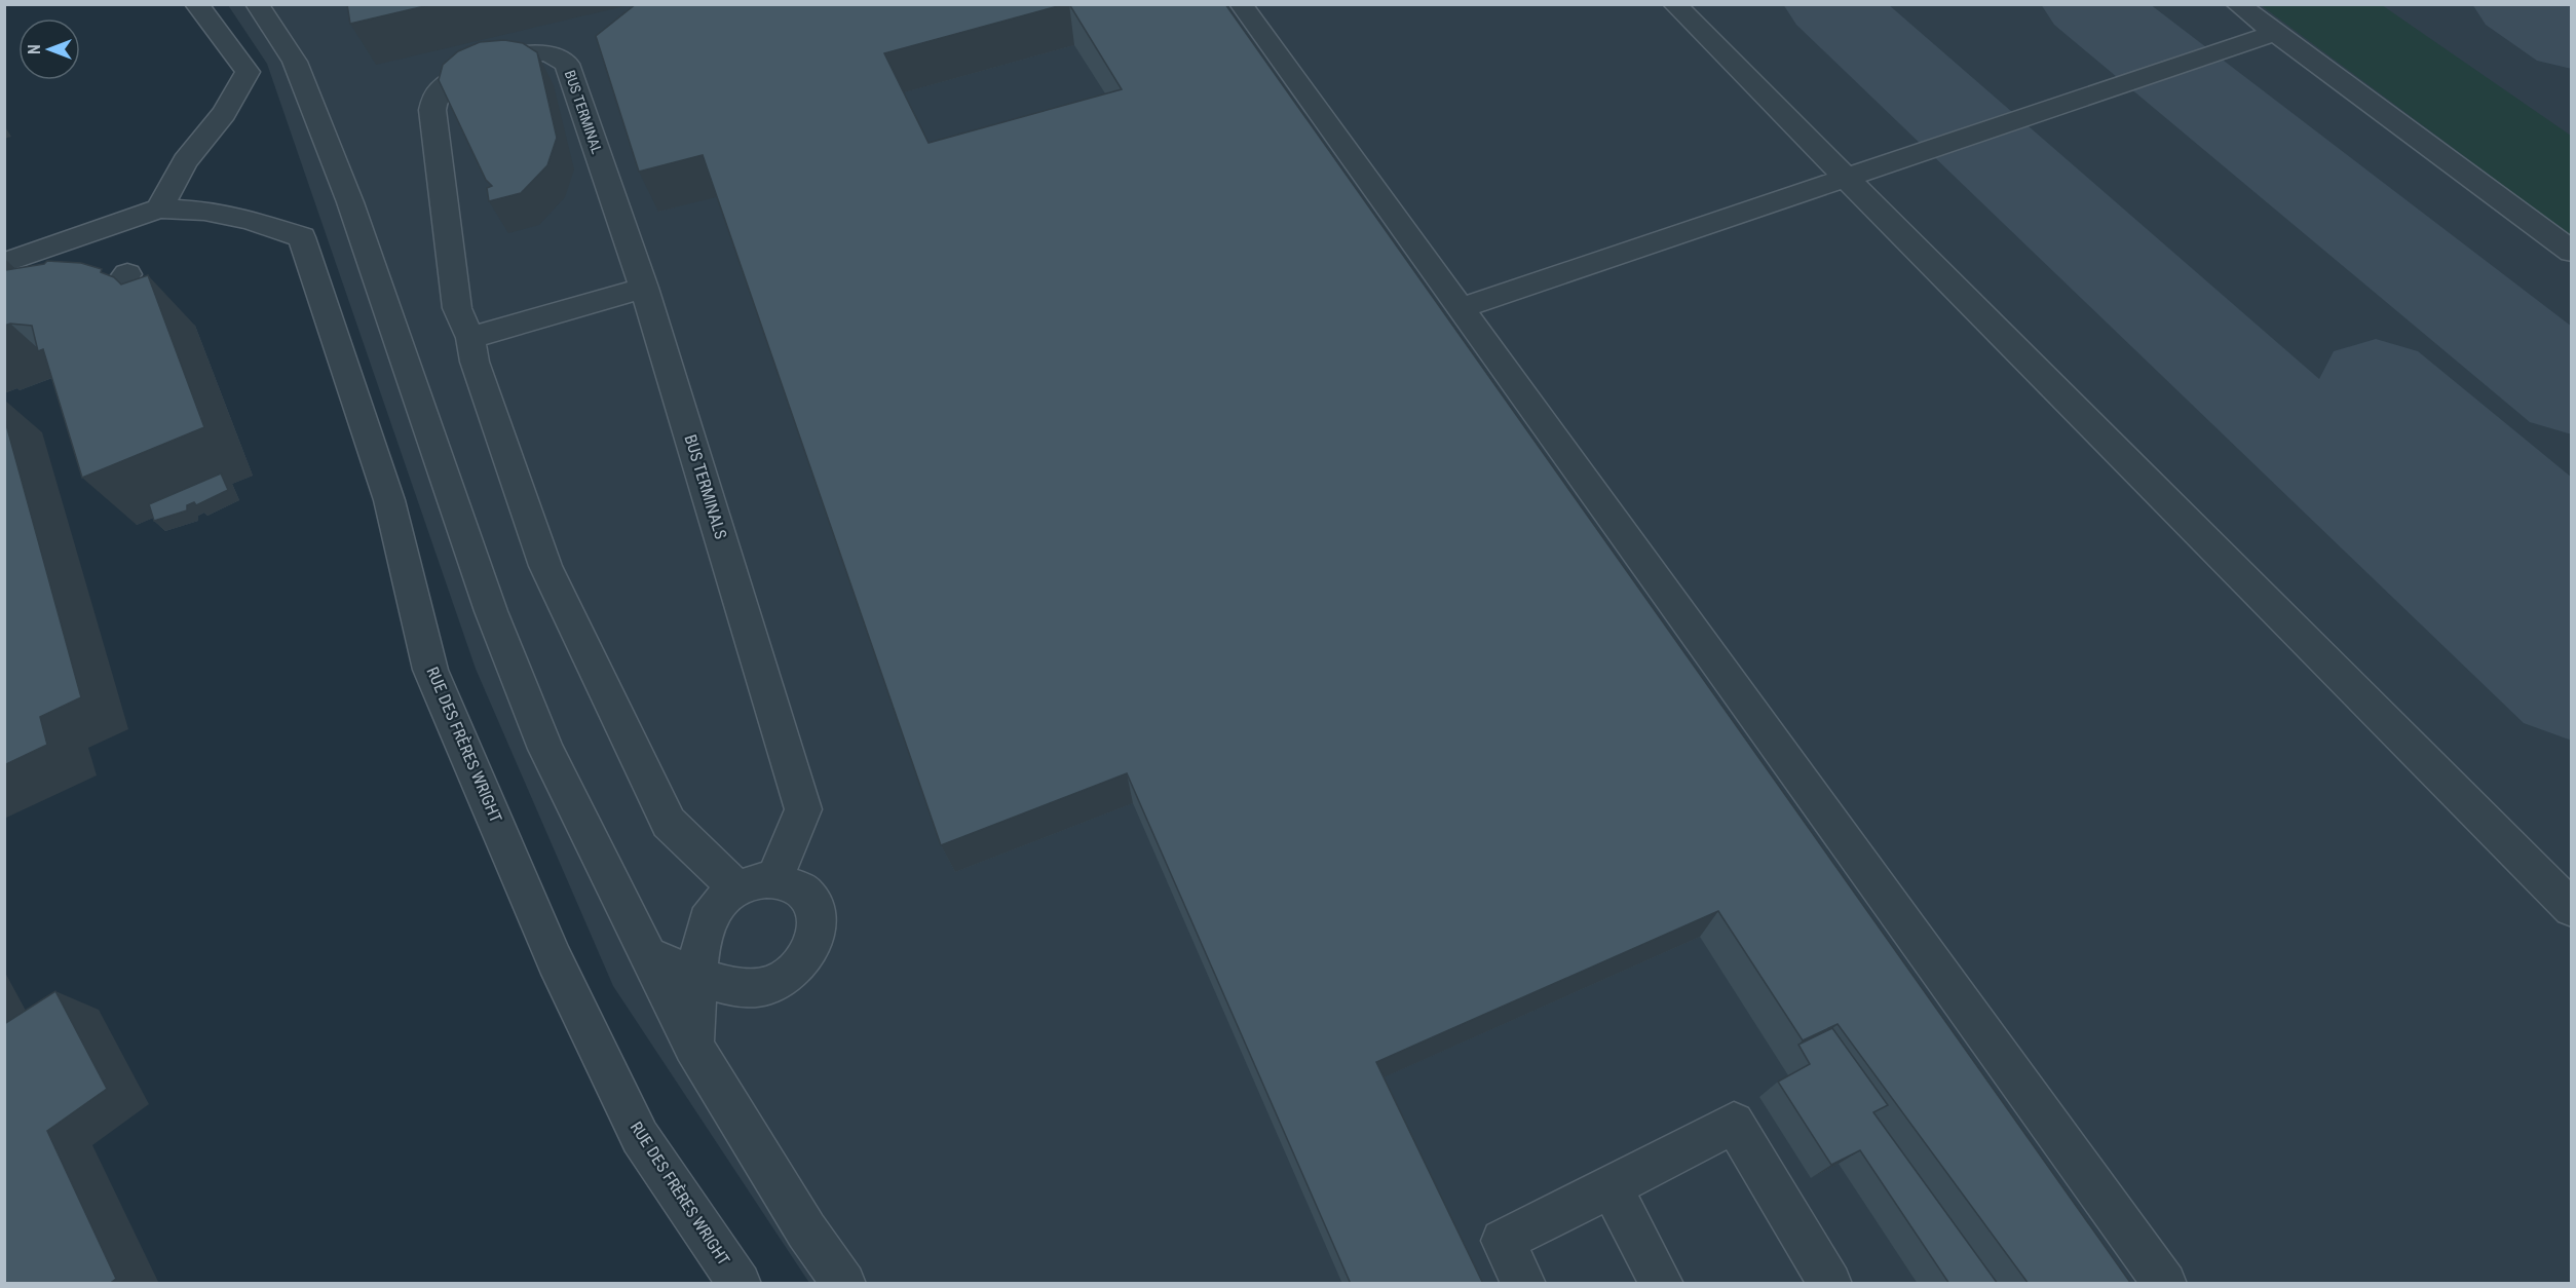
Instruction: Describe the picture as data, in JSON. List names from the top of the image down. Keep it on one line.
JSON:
{"streets":{"street":["BUS TERMINAL","BUS TERMINALS","RUE DES FRÈRES WRIGHT"]},"crossings":[["BUS TERMINAL","BUS TERMINALS"]],"north":"left"}
